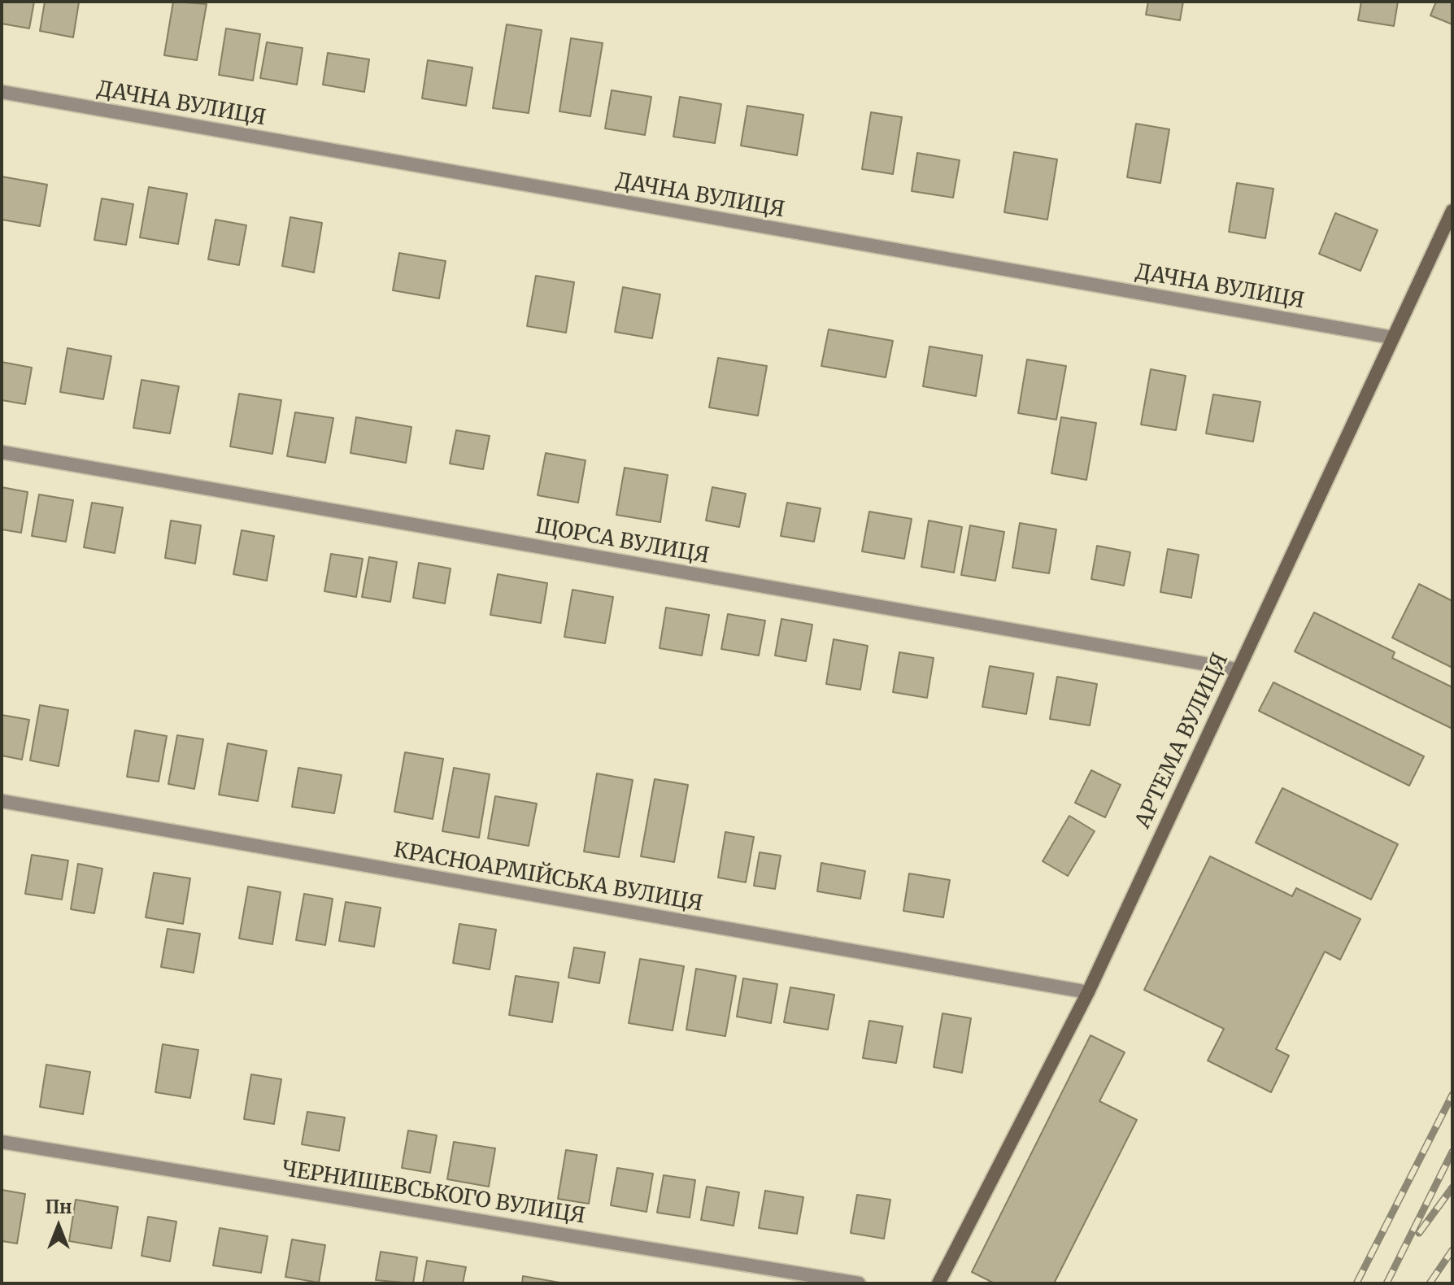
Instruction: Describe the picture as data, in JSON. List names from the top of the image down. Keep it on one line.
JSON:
{"streets":{"main road":["АРТЕМА ВУЛИЦЯ"],"street":["ДАЧНА ВУЛИЦЯ","ЩОРСА ВУЛИЦЯ","КРАСНОАРМІЙСЬКА ВУЛИЦЯ","ЧЕРНИШЕВСЬКОГО ВУЛИЦЯ"]},"crossings":[["ДАЧНА ВУЛИЦЯ","АРТЕМА ВУЛИЦЯ"],["ЩОРСА ВУЛИЦЯ","АРТЕМА ВУЛИЦЯ"],["АРТЕМА ВУЛИЦЯ","КРАСНОАРМІЙСЬКА ВУЛИЦЯ"]],"north":"top"}
